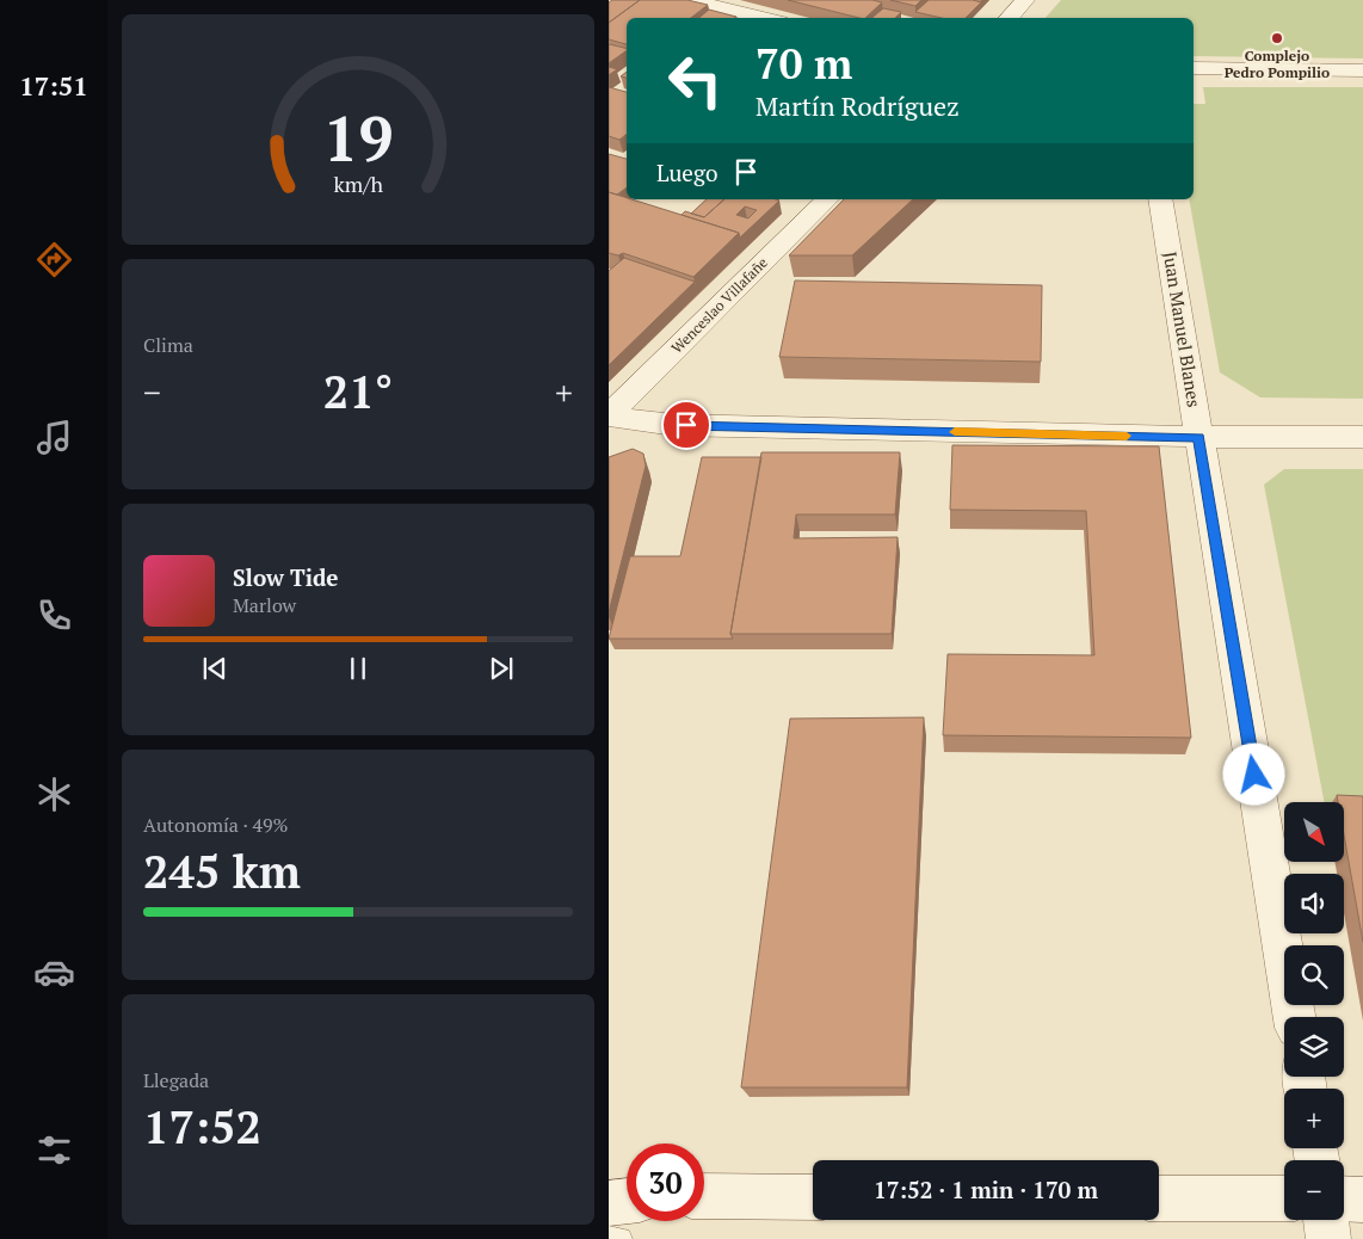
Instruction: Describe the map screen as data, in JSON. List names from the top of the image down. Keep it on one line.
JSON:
{"streets":{"street":["Wenceslao Villafañe","Juan Manuel Blanes"]},"places":["Complejo Pedro Pompilio"],"north":"bottom right","page":{"tabs":"17:51","turn":["70 m","Martín Rodríguez"],"then":"Luego","tile":["Clima",["Autonomía · 49%","245 km"],["Llegada","17:52"]],"heat":["−","21°","+"],"song":["Slow Tide","Marlow"],"map_buttons":["+","−"],"limit":"30","trip":"17:52 · 1 min · 170 m","gauge":["19","km/h"]}}
